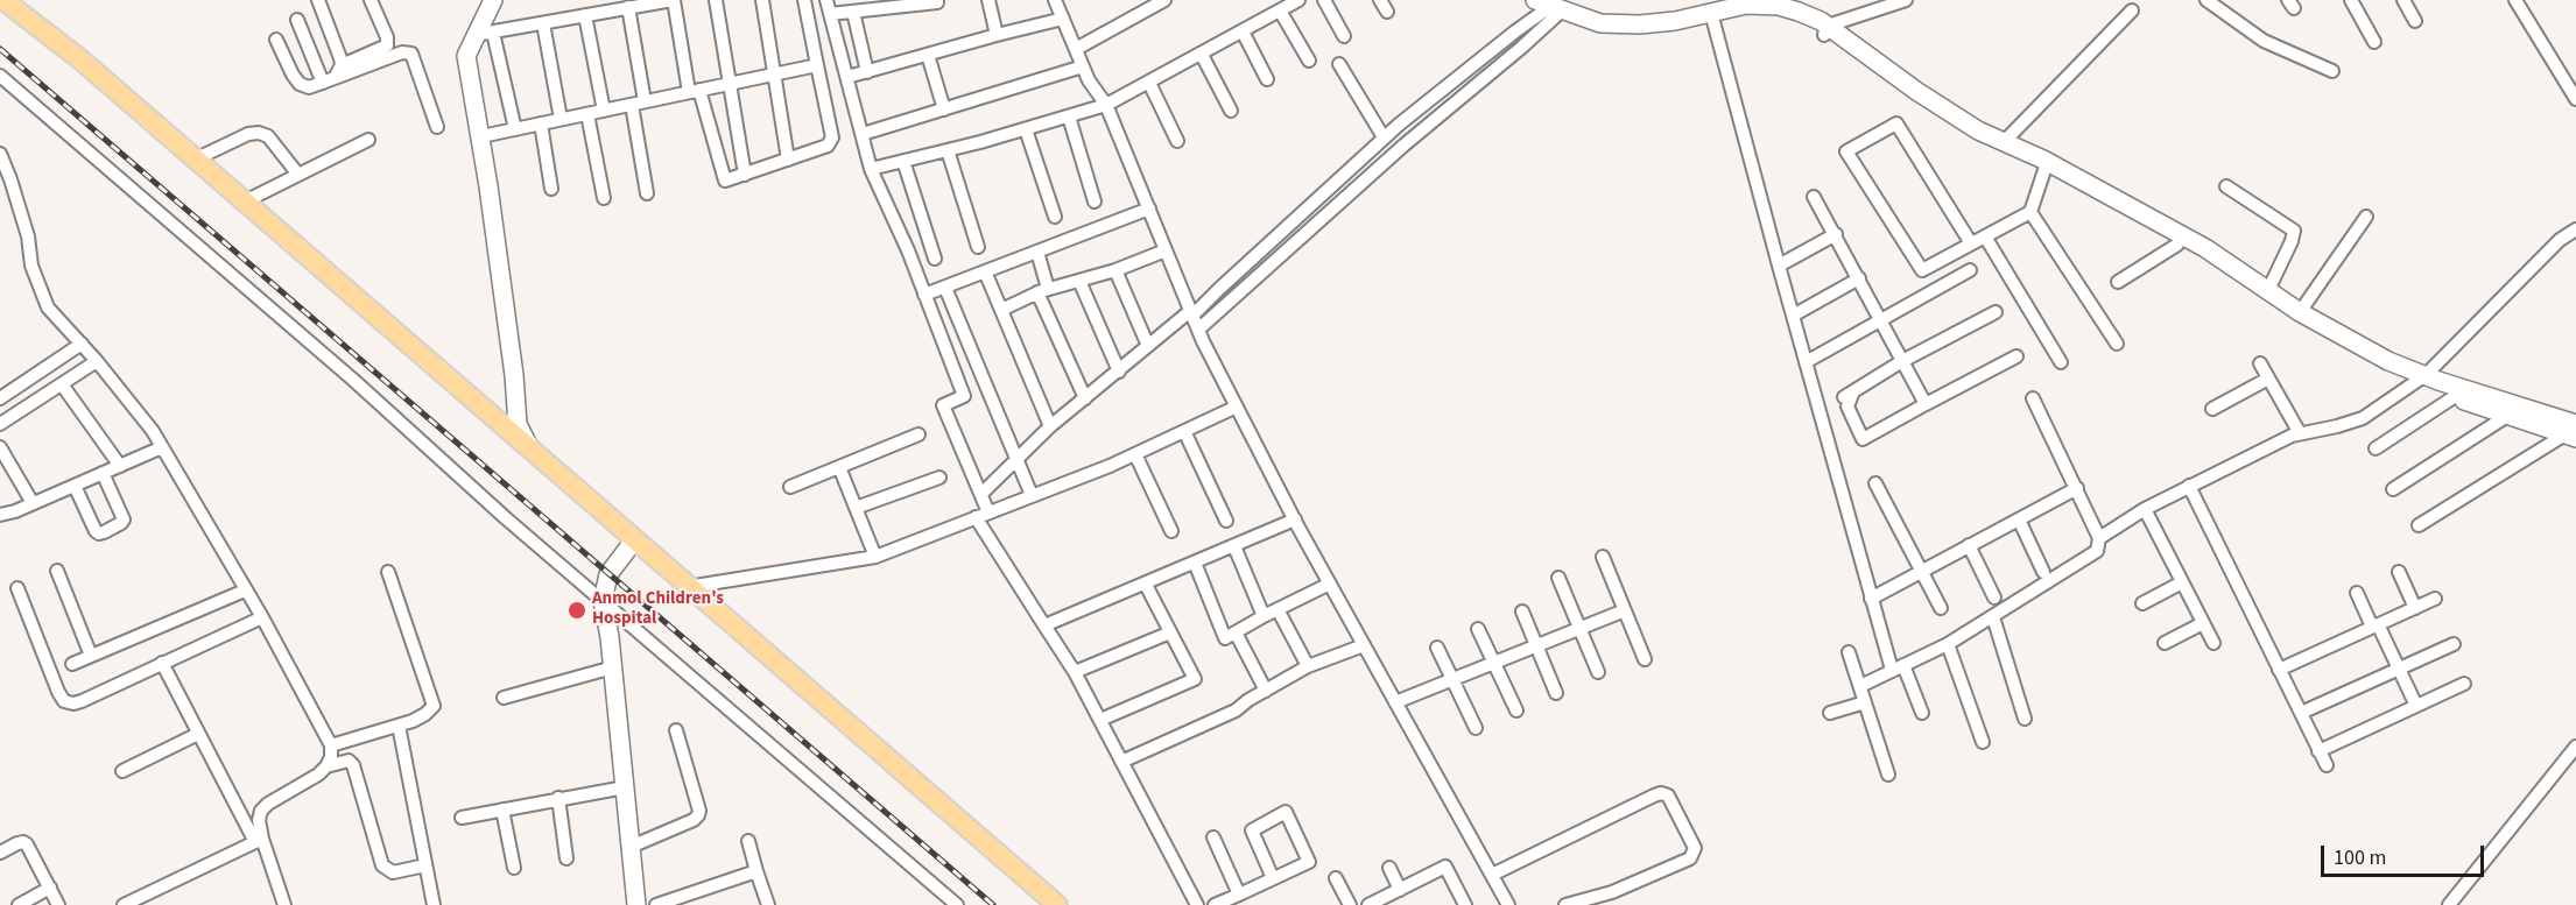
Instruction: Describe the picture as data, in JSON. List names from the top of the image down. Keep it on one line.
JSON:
{"places":["Anmol Children's Hospital"],"scale_bar":"100 m"}
